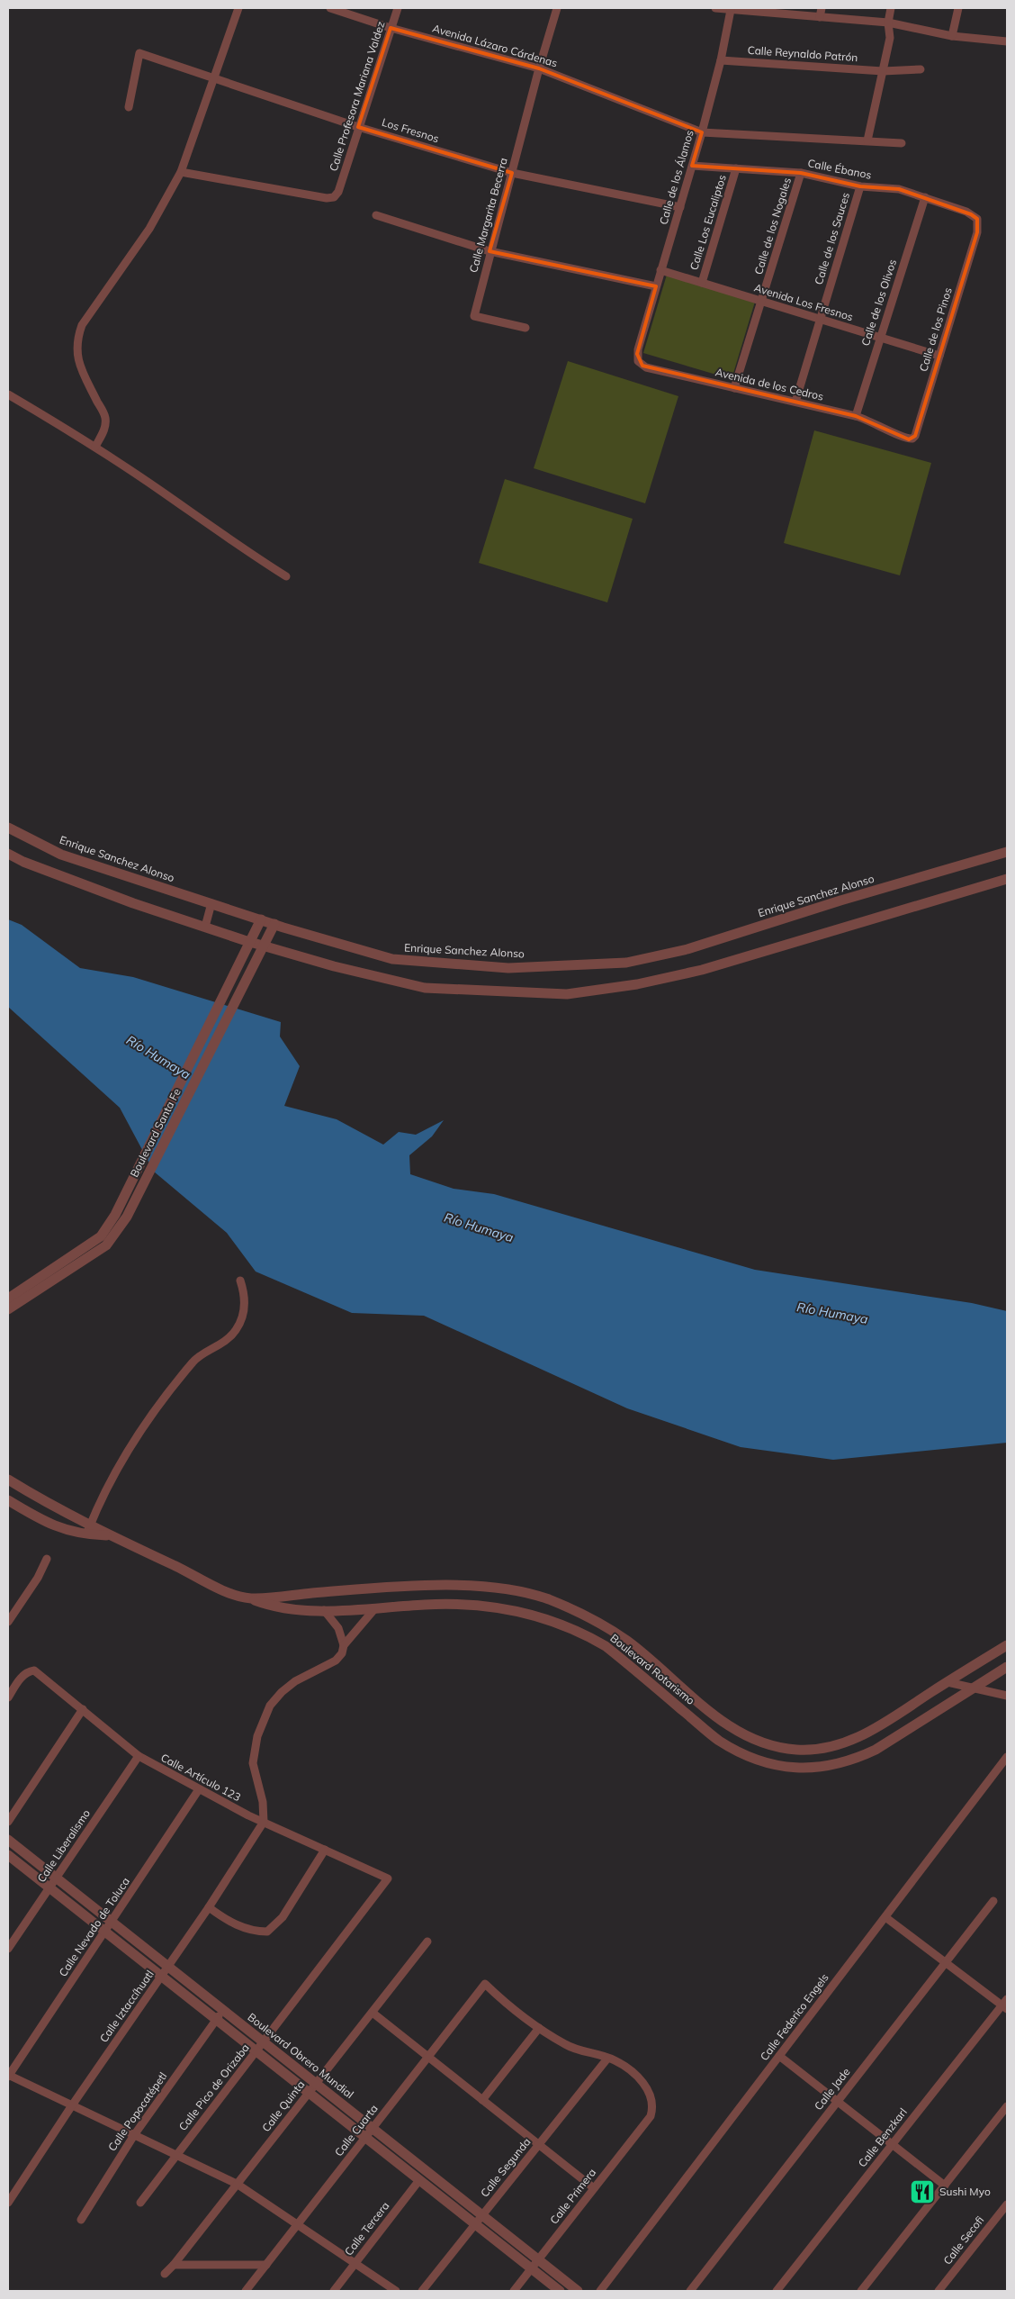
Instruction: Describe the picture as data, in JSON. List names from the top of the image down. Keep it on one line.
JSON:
{"streets":{"street":["Avenida Lázaro Cárdenas","Calle Reynaldo Patrón","Calle Profesora Mariana Valdez","Los Fresnos","Calle Ébanos","Calle de los Álamos","Calle Margarita Becerra","Calle Los Eucaliptos","Calle de los Nogales","Calle de los Sauces","Avenida Los Fresnos","Calle de los Olivos","Calle de los Pinos","Avenida de los Cedros","Enrique Sanchez Alonso","Boulevard Santa Fe","Boulevard Rotarismo","Calle Artículo 123","Calle Liberalismo","Calle Nevado de Toluca","Calle Iztaccíhuatl","Calle Federico Engels","Boulevard Obrero Mundial","Calle Pico de Orizaba","Calle Jade","Calle Quinta","Calle Popocatépetl","Calle Cuarta","Calle Benzkarl","Calle Segunda","Calle Primera","Calle Tercera","Calle Secofi"]},"crossings":[["Avenida Lázaro Cárdenas","Calle Profesora Mariana Valdez"],["Avenida Lázaro Cárdenas","Calle de los Álamos"],["Avenida Lázaro Cárdenas","Calle Margarita Becerra"],["Calle Reynaldo Patrón","Calle de los Álamos"],["Calle Profesora Mariana Valdez","Los Fresnos"],["Los Fresnos","Calle de los Álamos"],["Los Fresnos","Calle Margarita Becerra"],["Calle Ébanos","Calle de los Álamos"],["Calle Ébanos","Calle Los Eucaliptos"],["Calle Ébanos","Calle de los Nogales"],["Calle Ébanos","Calle de los Sauces"],["Calle Ébanos","Calle de los Olivos"],["Calle Ébanos","Calle de los Pinos"],["Calle de los Álamos","Avenida Los Fresnos"],["Calle de los Álamos","Avenida de los Cedros"],["Calle Los Eucaliptos","Avenida Los Fresnos"],["Calle de los Nogales","Avenida Los Fresnos"],["Calle de los Nogales","Avenida de los Cedros"],["Calle de los Sauces","Avenida Los Fresnos"],["Calle de los Sauces","Avenida de los Cedros"],["Avenida Los Fresnos","Calle de los Olivos"],["Avenida Los Fresnos","Calle de los Pinos"],["Calle de los Olivos","Avenida de los Cedros"],["Calle de los Pinos","Avenida de los Cedros"],["Enrique Sanchez Alonso","Boulevard Santa Fe"],["Calle Artículo 123","Calle Liberalismo"],["Calle Artículo 123","Calle Nevado de Toluca"],["Calle Artículo 123","Calle Iztaccíhuatl"],["Calle Artículo 123","Calle Pico de Orizaba"],["Calle Liberalismo","Boulevard Obrero Mundial"],["Calle Nevado de Toluca","Boulevard Obrero Mundial"],["Calle Iztaccíhuatl","Boulevard Obrero Mundial"],["Boulevard Obrero Mundial","Calle Pico de Orizaba"],["Boulevard Obrero Mundial","Calle Quinta"],["Boulevard Obrero Mundial","Calle Popocatépetl"],["Boulevard Obrero Mundial","Calle Cuarta"],["Boulevard Obrero Mundial","Calle Segunda"],["Boulevard Obrero Mundial","Calle Primera"],["Boulevard Obrero Mundial","Calle Tercera"],["Calle Segunda","Calle Primera"]],"water":["Río Humaya"],"places":{"restaurant":["Sushi Myo"]}}
